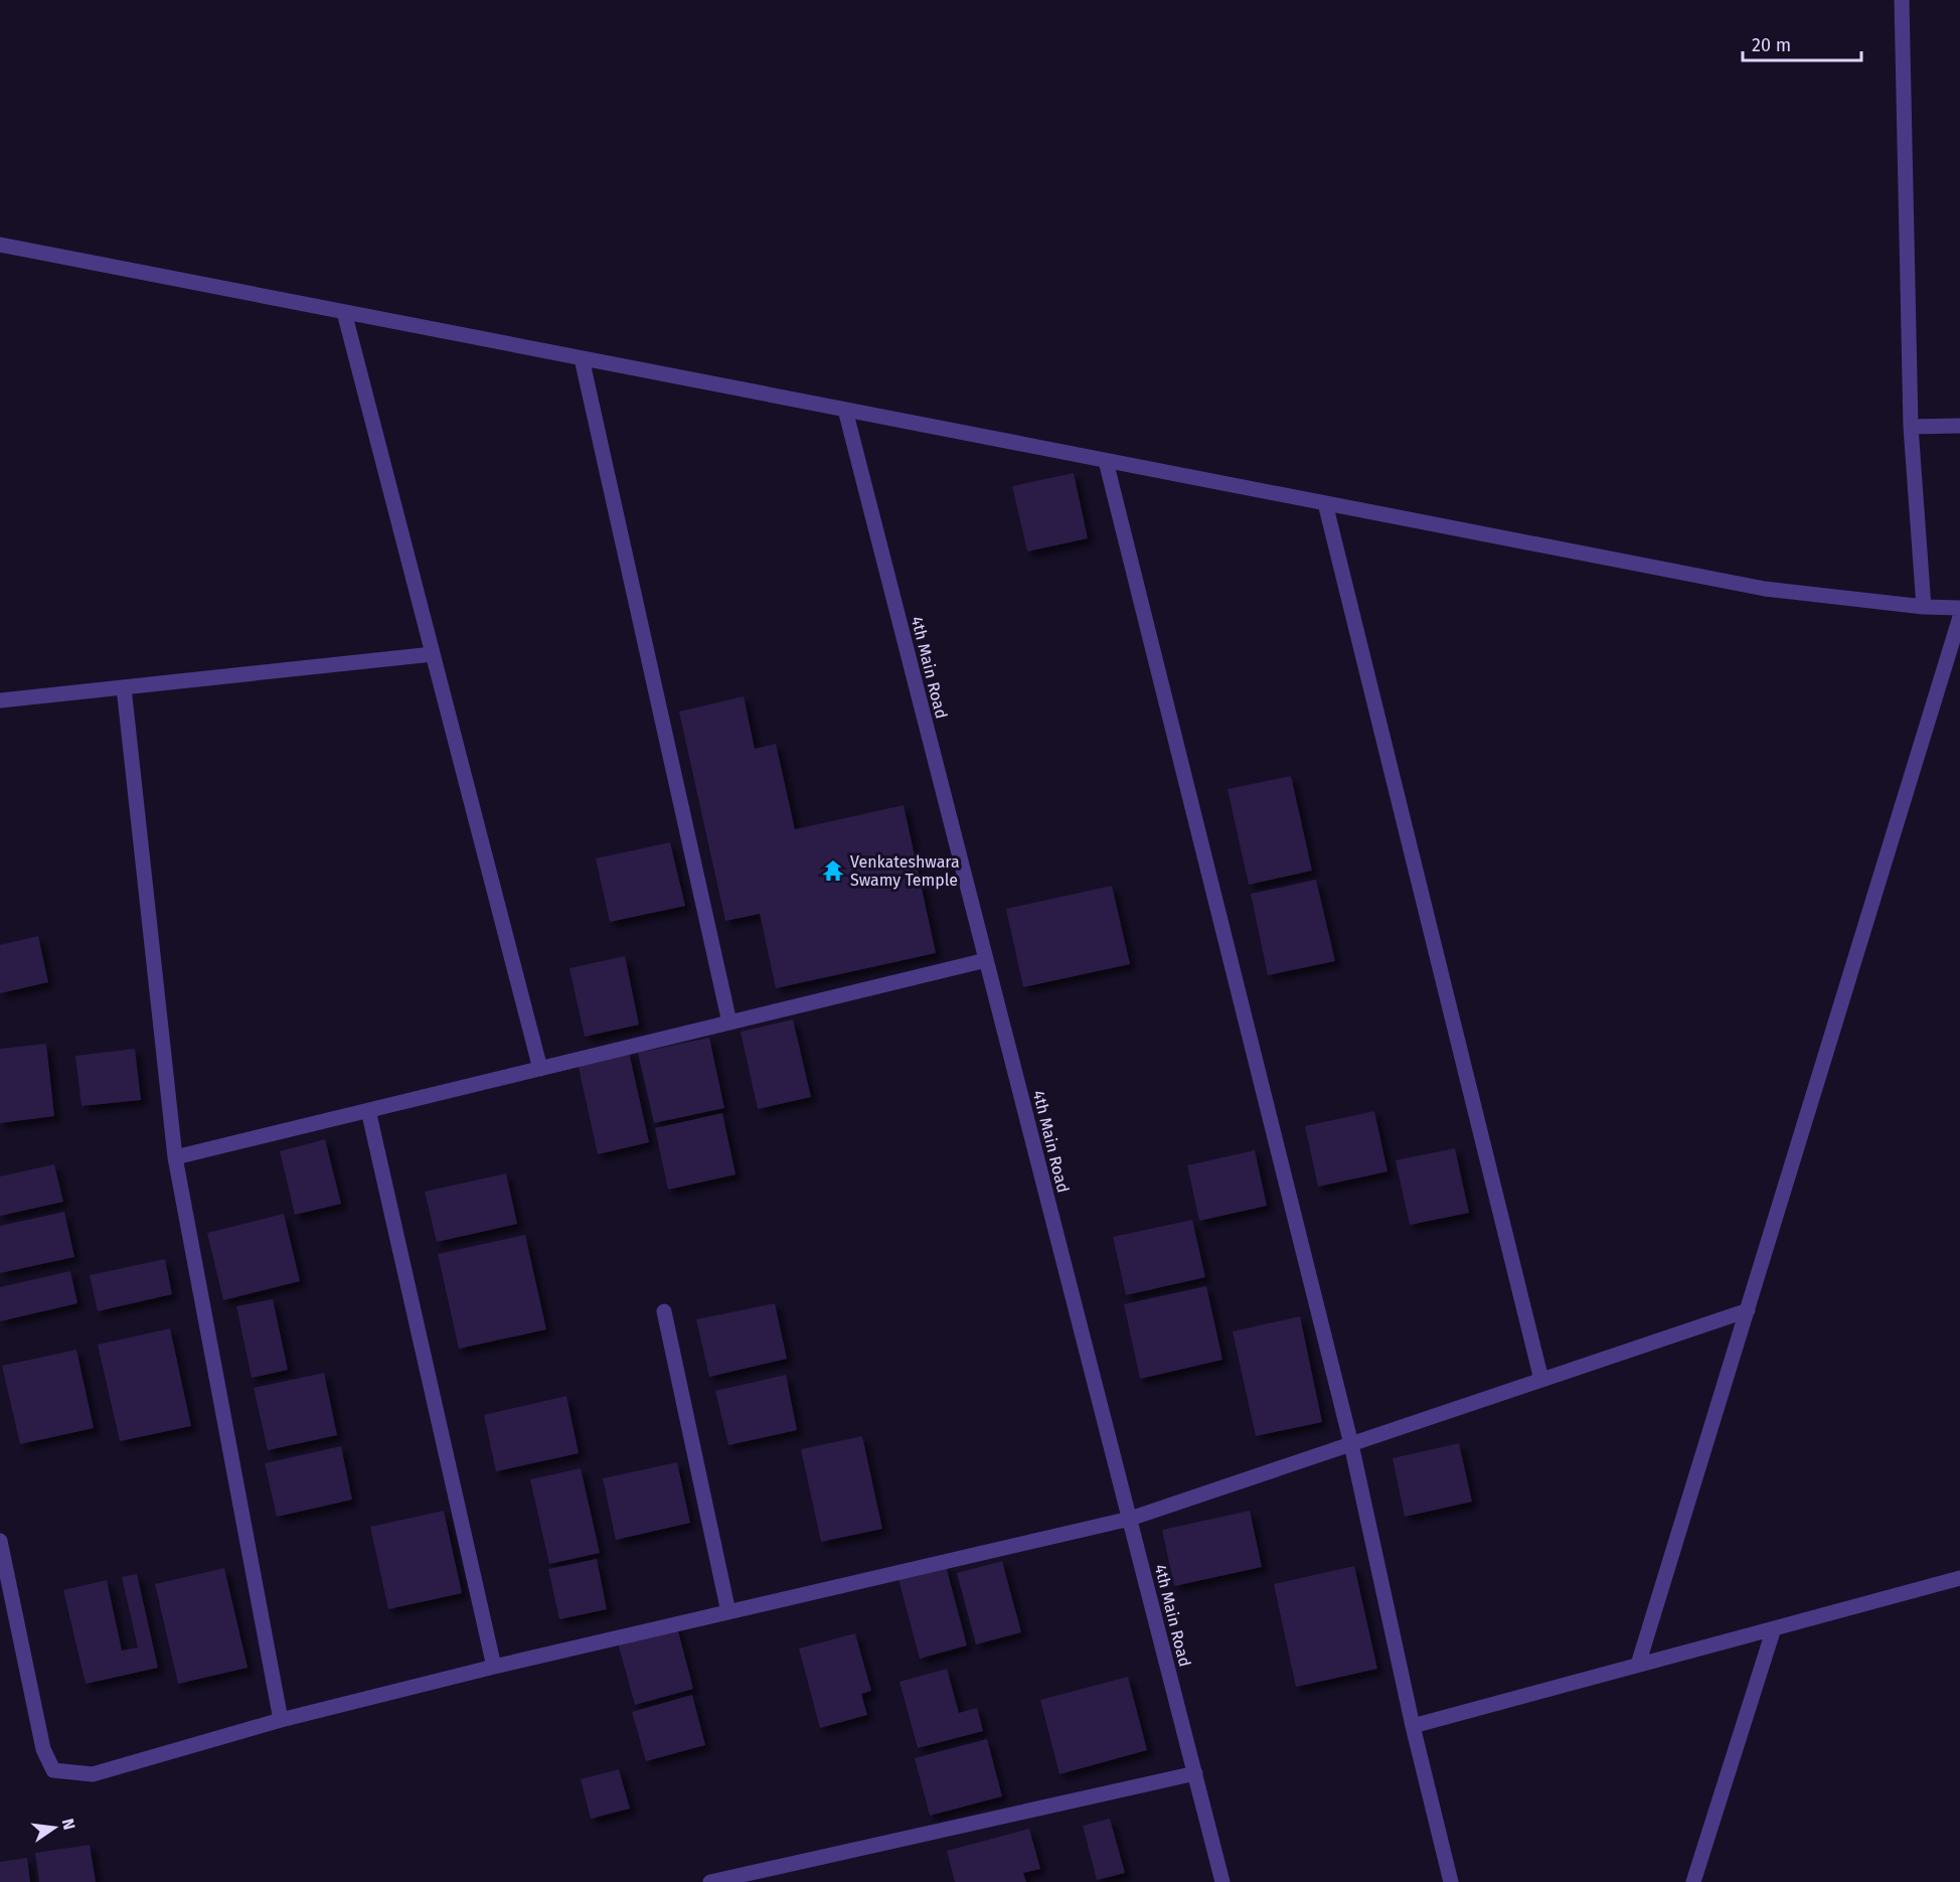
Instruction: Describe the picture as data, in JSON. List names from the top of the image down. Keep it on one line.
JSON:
{"streets":{"street":["4th Main Road"]},"places":{"temple":["Venkateshwara Swamy Temple"]},"scale_bar":"20 m","north":"right"}
